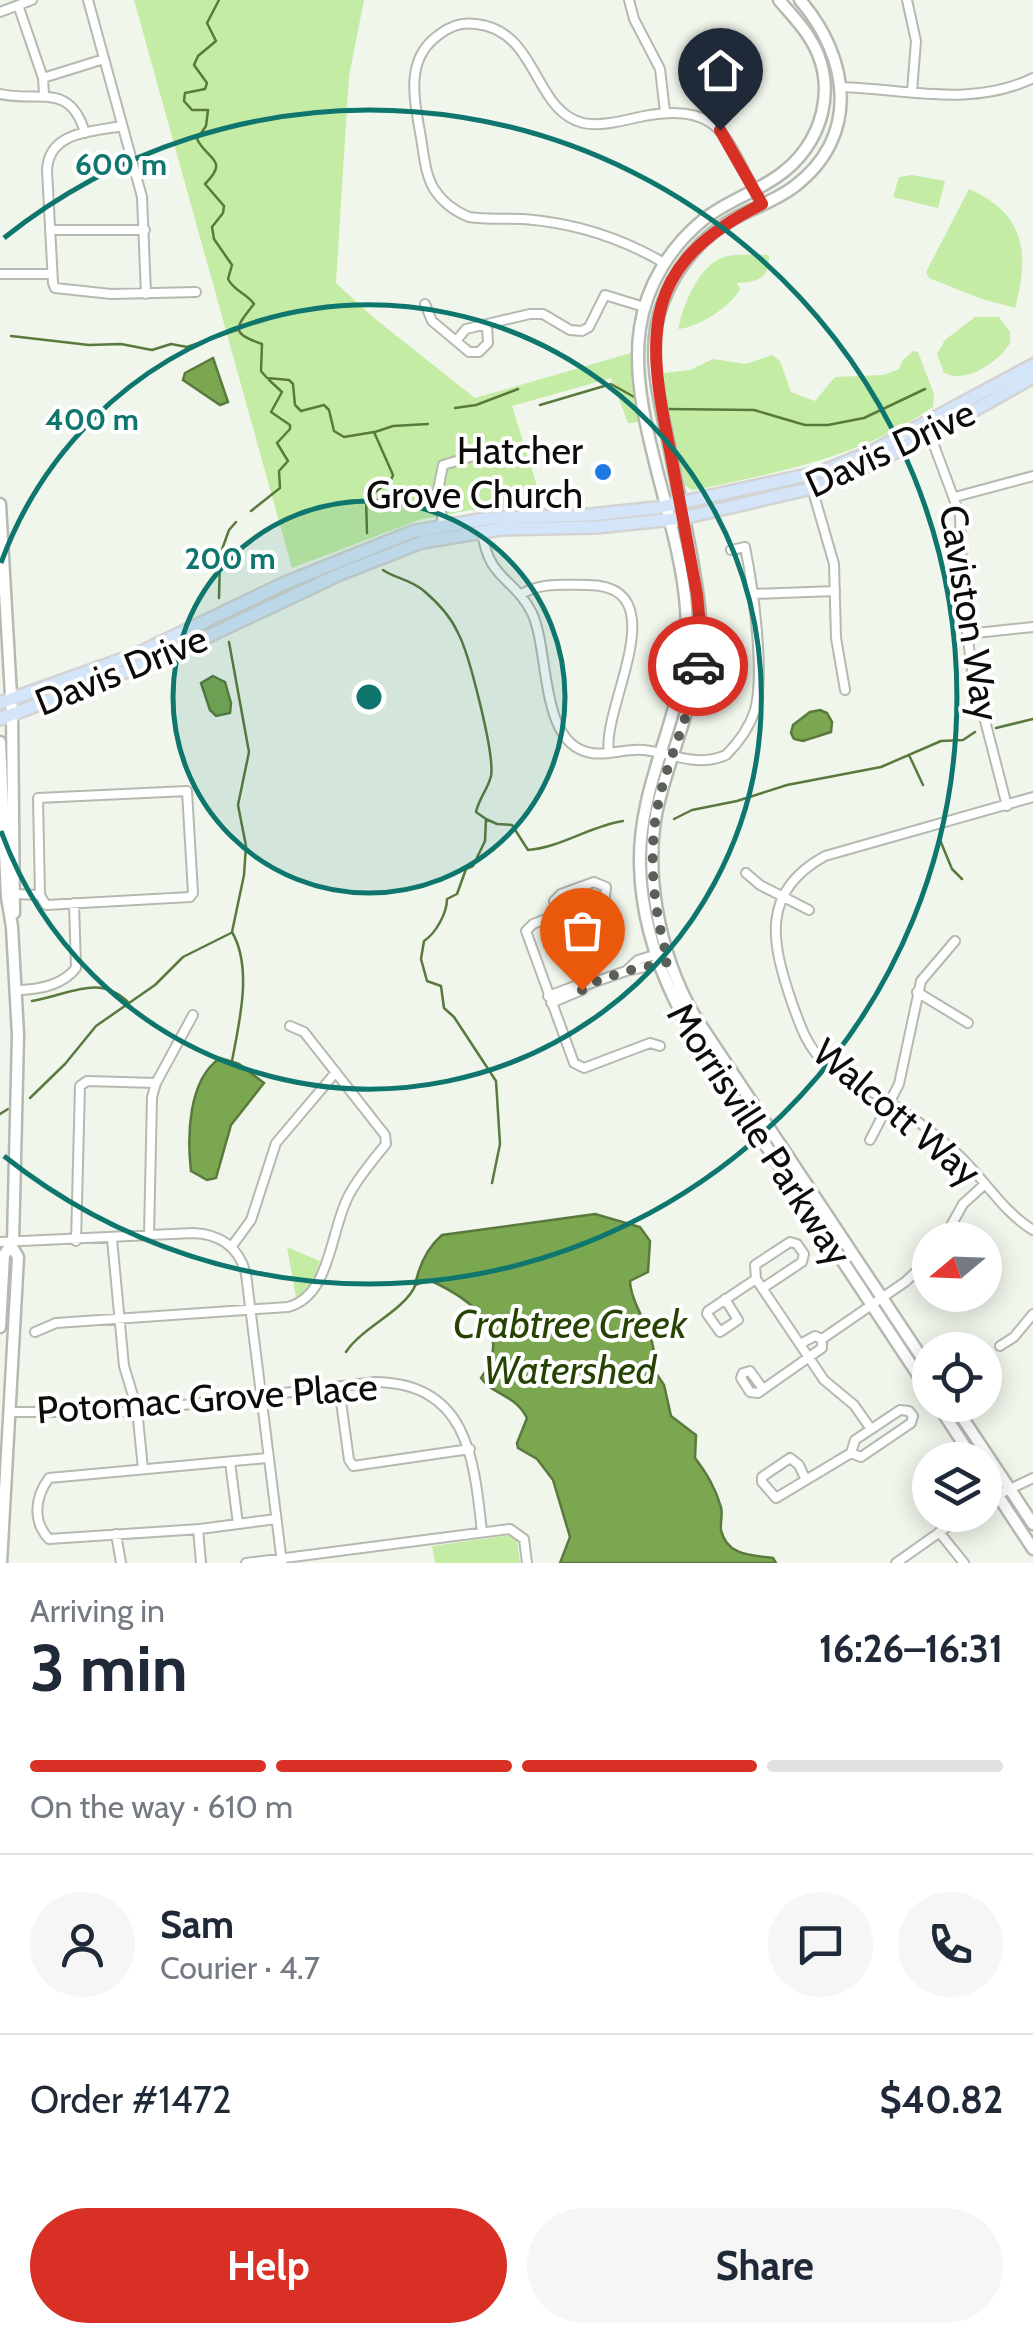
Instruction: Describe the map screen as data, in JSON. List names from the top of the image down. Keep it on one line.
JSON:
{"streets":{"main road":["Davis Drive","Morrisville Parkway"],"street":["Caviston Way","Walcott Way","Potomac Grove Place"]},"crossings":[["Davis Drive","Caviston Way"],["Davis Drive","Morrisville Parkway"]],"water":["Crabtree Creek Watershed"],"places":["Hatcher Grove Church"],"north":"left","page":{"heading":["3 min","Arriving in","16:26–16:31"],"panel":["Sam","Courier · 4.7","Order #1472","$40.82"],"bar":"On the way · 610 m","buttons":["Help","Share"]},"rings":["600 m","400 m","200 m"]}
